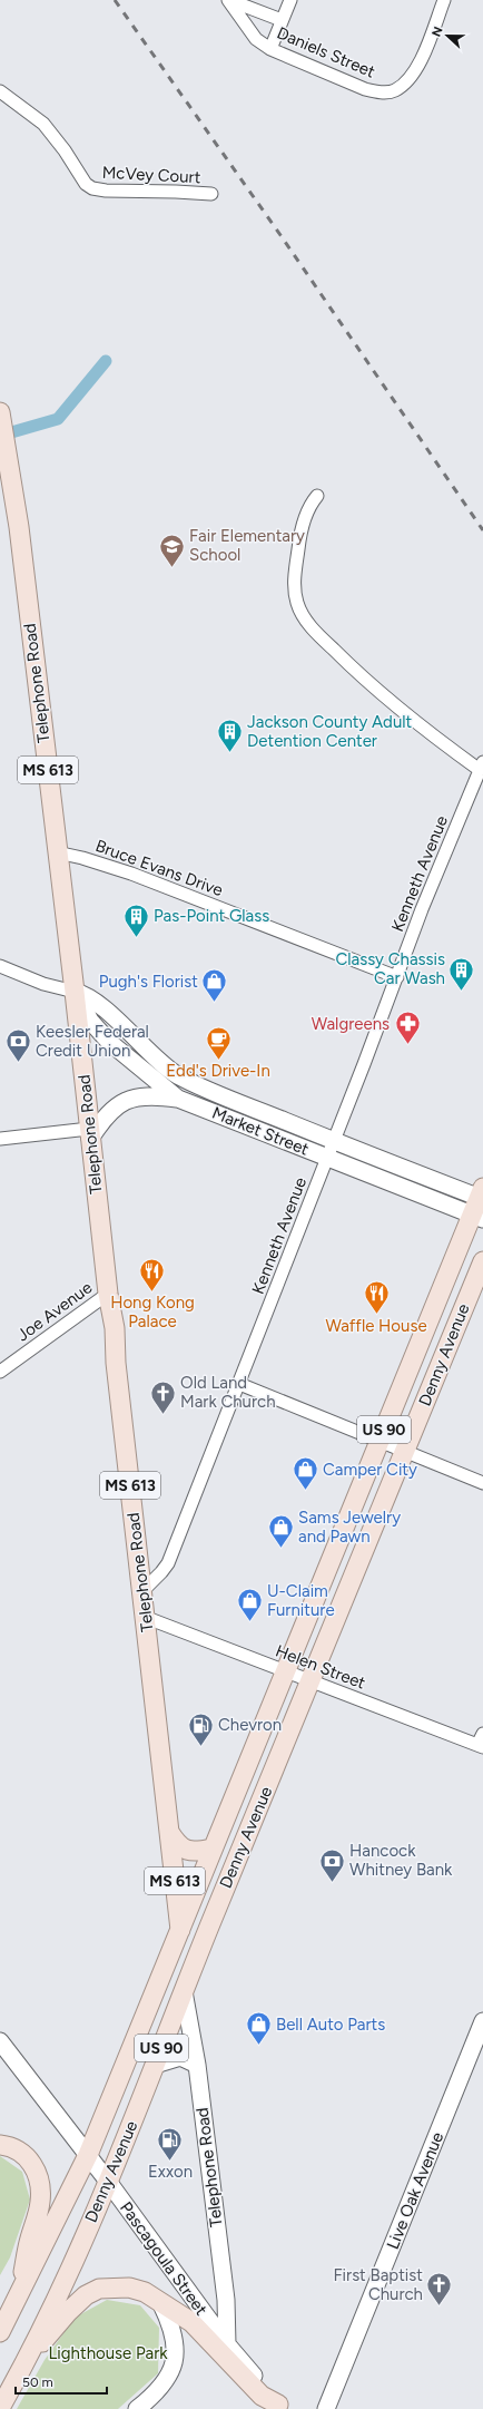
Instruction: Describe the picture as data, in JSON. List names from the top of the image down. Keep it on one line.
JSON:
{"streets":{"main road":["Telephone Road","MS 613","Denny Avenue","US 90"],"street":["Daniels Street","McVey Court","Bruce Evans Drive","Kenneth Avenue","Market Street","Joe Avenue","Helen Street","Live Oak Avenue","Pascagoula Street"]},"crossings":[["Telephone Road","MS 613"],["Telephone Road","Bruce Evans Drive"],["Telephone Road","Kenneth Avenue"],["Telephone Road","Market Street"],["Telephone Road","Joe Avenue"],["Telephone Road","Denny Avenue"],["Telephone Road","Helen Street"],["Telephone Road","Pascagoula Street"],["MS 613","Denny Avenue"],["Bruce Evans Drive","Kenneth Avenue"],["Kenneth Avenue","Market Street"],["Market Street","Denny Avenue"],["Denny Avenue","Helen Street"],["Denny Avenue","Pascagoula Street"]],"parks":["Lighthouse Park"],"places":{"school or university":["Fair Elementary School"],"building":["Jackson County Adult Detention Center","Pas-Point Glass","Classy Chassis Car Wash"],"shop":["Pugh's Florist","Camper City","Sams Jewelry and Pawn","U-Claim Furniture","Bell Auto Parts"],"pharmacy":["Walgreens"],"cafe":["Edd's Drive-In"],"bank":["Keesler Federal Credit Union","Hancock Whitney Bank"],"restaurant":["Hong Kong Palace","Waffle House"],"church":["Old Land Mark Church","First Baptist Church"],"fuel station":["Chevron","Exxon"]},"scale_bar":"50 m","north":"left"}
